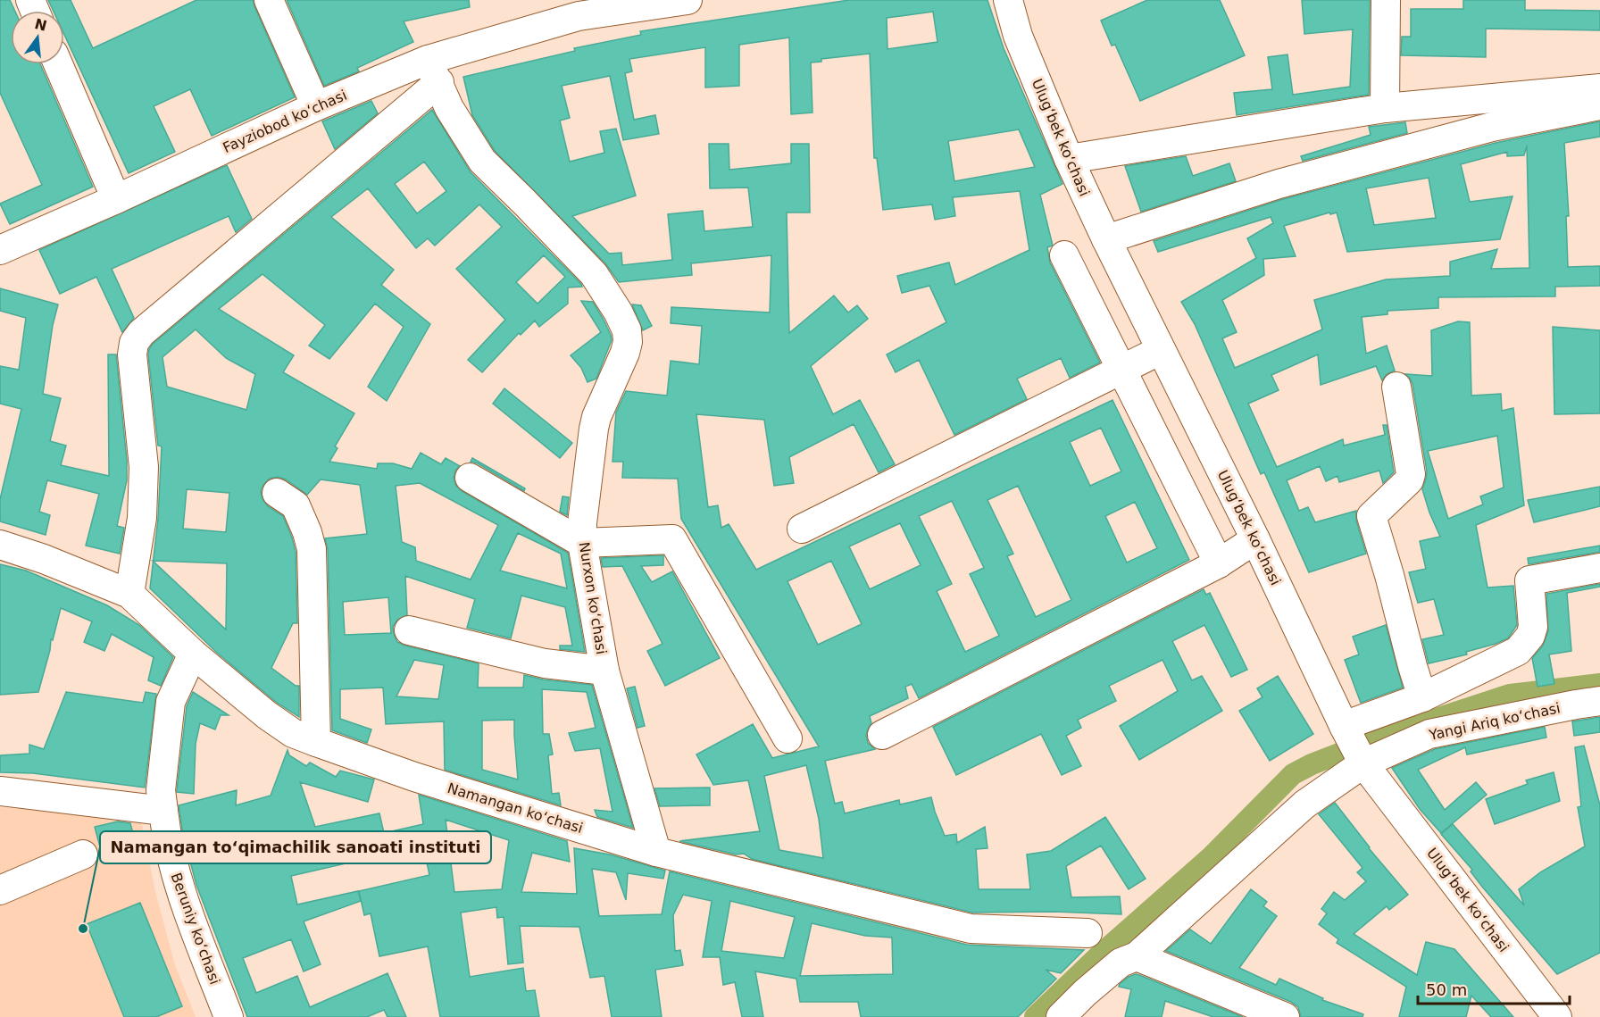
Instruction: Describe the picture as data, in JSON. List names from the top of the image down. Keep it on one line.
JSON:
{"streets":{"street":["Fayziobod koʻchasi","Ulugʻbek koʻchasi","Nurxon koʻchasi","Yangi Ariq koʻchasi","Namangan koʻchasi","Beruniy koʻchasi"]},"crossings":[["Fayziobod koʻchasi","Nurxon koʻchasi"],["Ulugʻbek koʻchasi","Yangi Ariq koʻchasi"],["Nurxon koʻchasi","Namangan koʻchasi"],["Namangan koʻchasi","Beruniy koʻchasi"]],"places":["Namangan to‘qimachilik sanoati instituti"],"scale_bar":"50 m","north":"top"}
